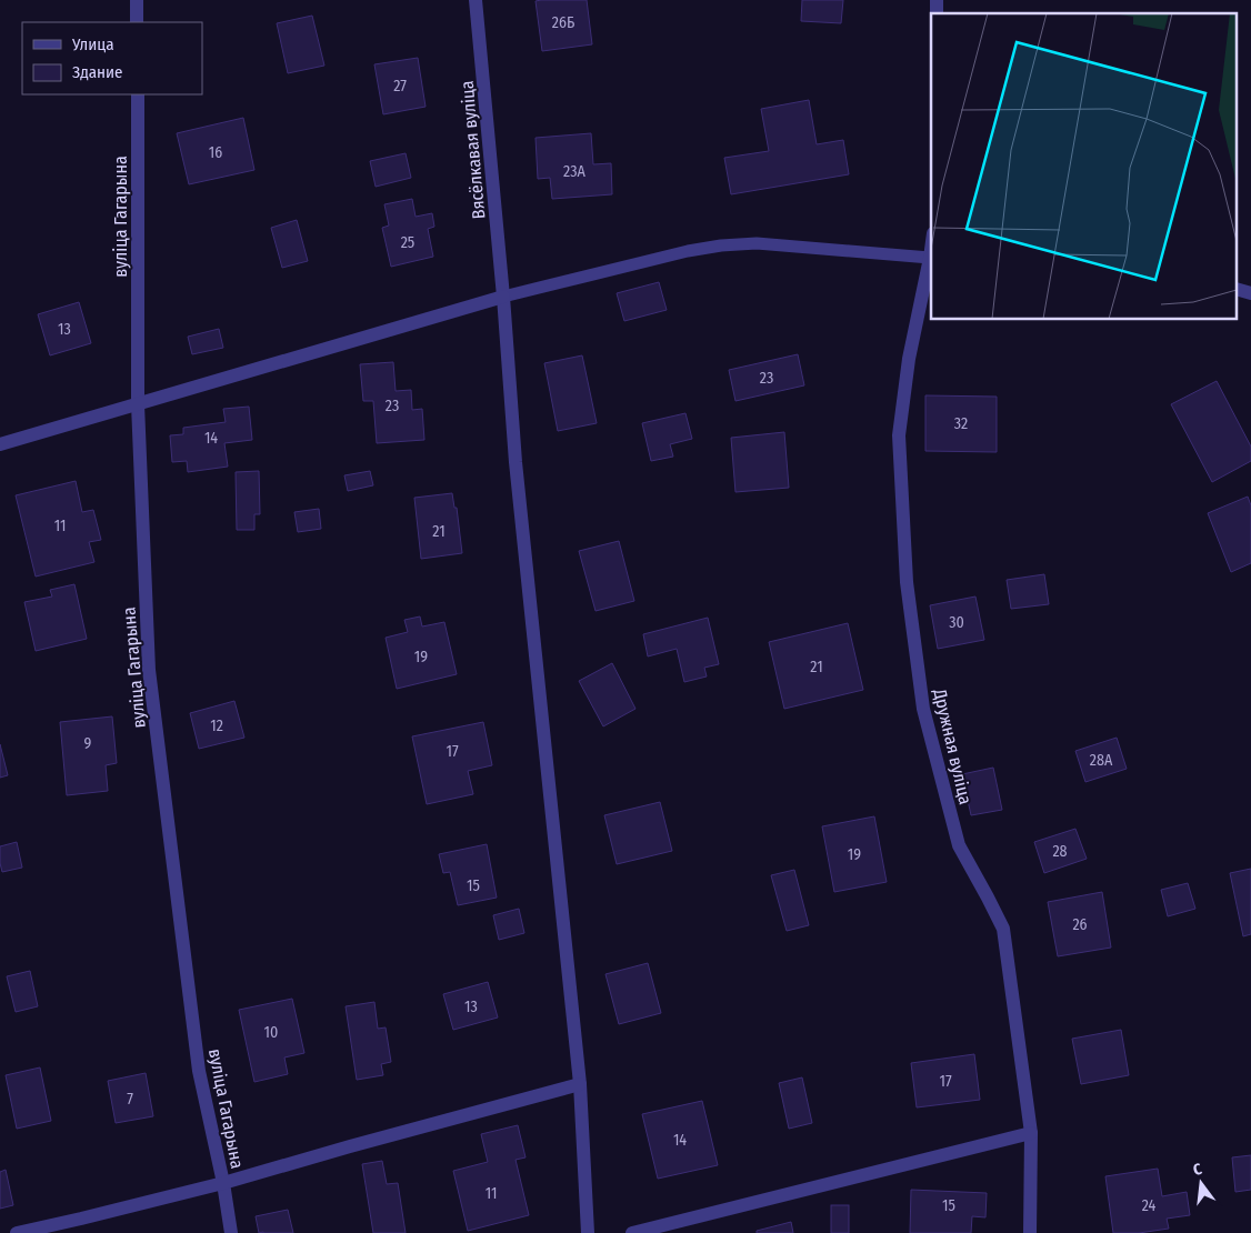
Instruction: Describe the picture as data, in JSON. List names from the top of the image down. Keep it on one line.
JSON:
{"streets":{"street":["Вясёлкавая вуліца","вуліца Гагарына","Дружная вуліца"]},"house_numbers":["26Б","27","16","23А","25","13","23","23","32","14","11","21","30","19","21","12","9","17","28А","28","19","15","26","13","10","17","7","14","11","15","24"],"legend":["Улица","Здание"],"north":"top"}
